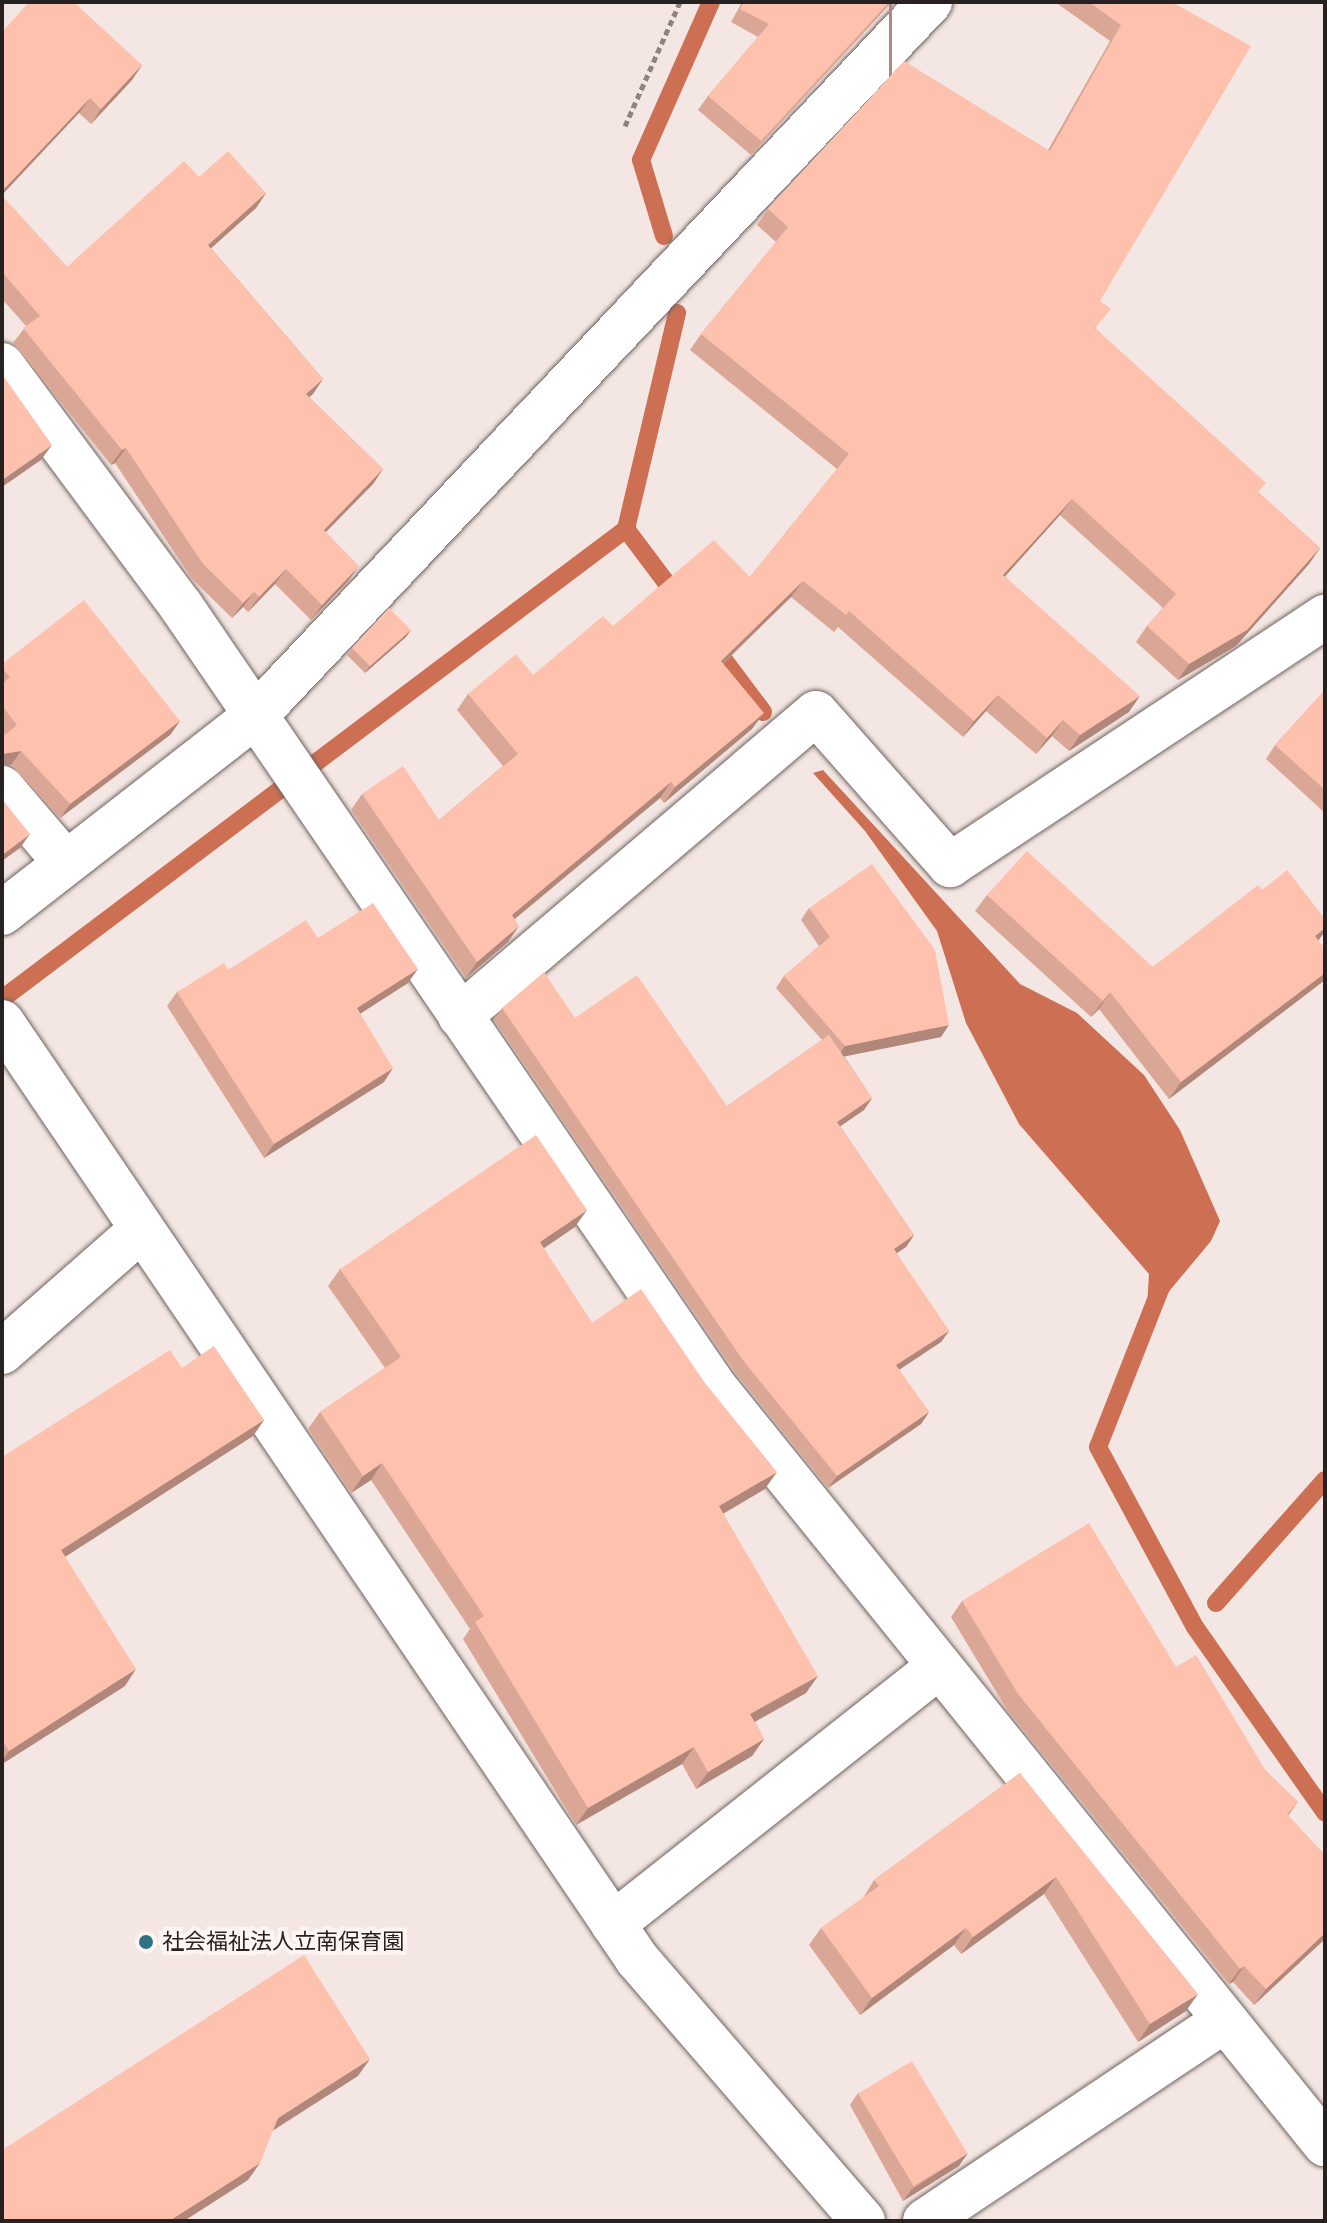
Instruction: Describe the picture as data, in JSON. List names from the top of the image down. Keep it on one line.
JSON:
{"places":["社会福祉法人立南保育園"]}
